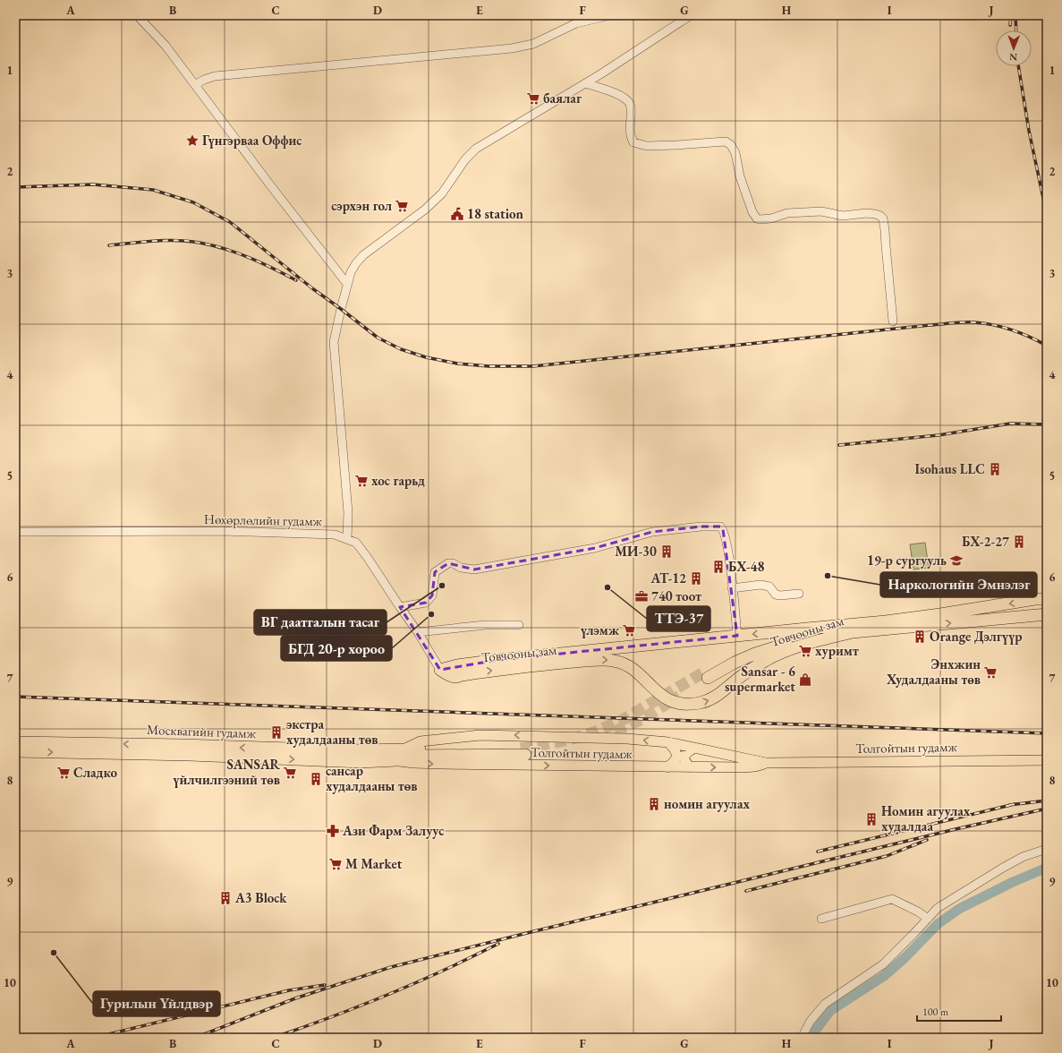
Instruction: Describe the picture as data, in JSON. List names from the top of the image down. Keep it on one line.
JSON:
{"streets":{"highway":["Товчооны зам","Москвагийн гудамж"],"main road":["Толгойтын гудамж"],"street":["Нөхөрлөлийн гудамж"]},"crossings":[["Нөхөрлөлийн гудамж","Товчооны зам"],["Москвагийн гудамж","Толгойтын гудамж"]],"places":{"supermarket":["баялаг","сэрхэн гол","хос гарьд","үлэмж","хуримт","Энхжин Худалдааны төв","Сладко","SANSAR үйлчилгээний төв","М Market"],"place":["Гүнгэрваа Оффис"],"public building":["18 station"],"building":["Isohaus LLC","БХ-2-27","МИ-30","БХ-48","АТ-12","Orange Дэлгүүр","экстра худалдааны төв","сансар худалдааны төв","номин агуулах","Номин агуулах худалдаа","A3 Block"],"school or university":["19-р сургууль"],"other":["Наркологийн Эмнэлэг","ВГ даатгалын тасаг","ТТЭ-37","БГД 20-р хороо","Гурилын Үйлдвэр"],"office":["740 тоот"],"shop":["Sansar - 6 supermarket"],"pharmacy":["Ази Фарм Залуус"]},"scale_bar":"100 m","north":"bottom","grid":{"columns":["A","B","C","D","E","F","G","H","I","J"],"rows":["1","2","3","4","5","6","7","8","9","10"]}}
